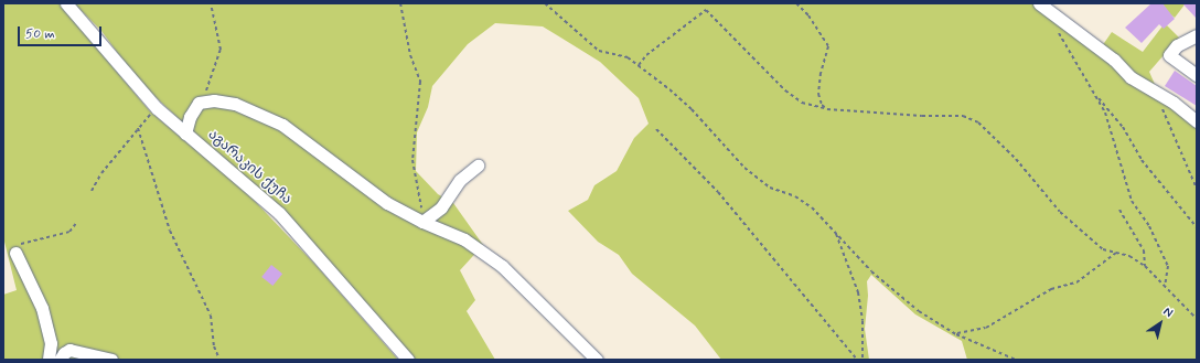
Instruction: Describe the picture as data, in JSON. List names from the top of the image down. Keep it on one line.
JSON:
{"streets":{"street":["აგარაკის ქუჩა"]},"scale_bar":"50 m","north":"top right"}
